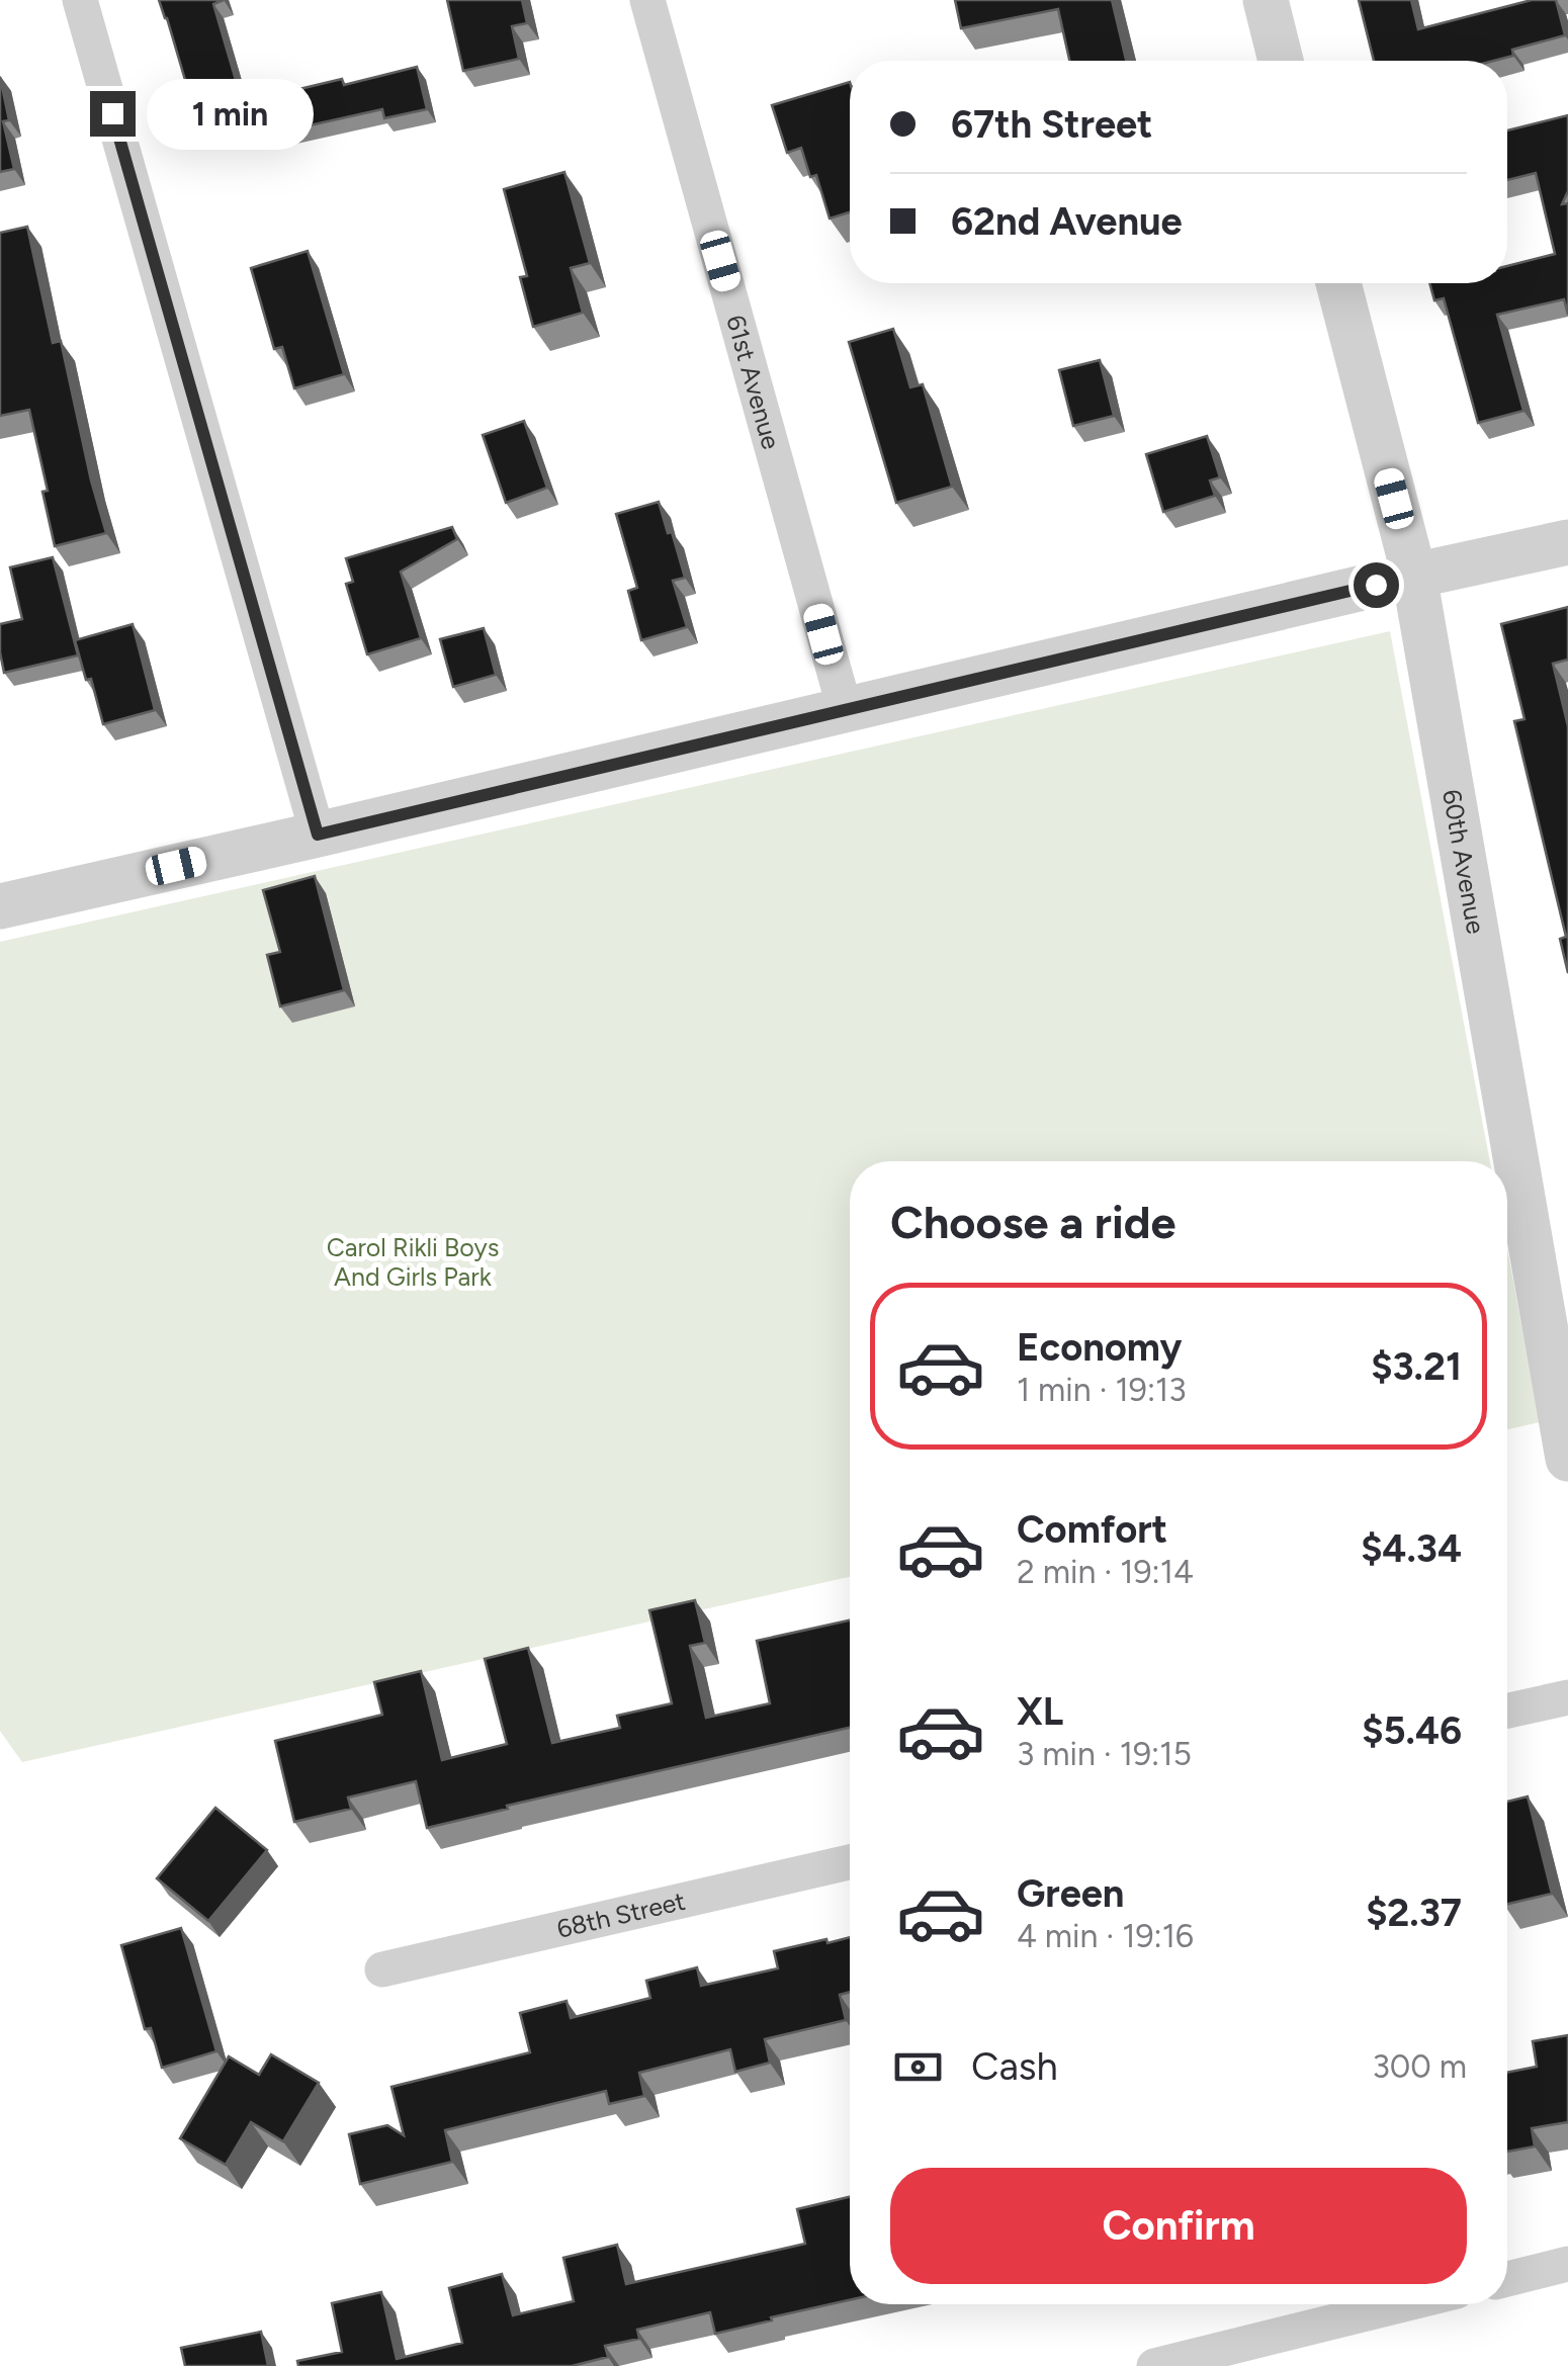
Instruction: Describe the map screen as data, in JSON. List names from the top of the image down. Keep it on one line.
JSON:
{"streets":{"street":["61st Avenue","60th Avenue","68th Street"]},"parks":["Carol Rikli Boys And Girls Park"],"page":{"banner":["67th Street","62nd Avenue"],"bubble":"1 min","heading":"Choose a ride","list":[{"name":"Economy","note":"1 min · 19:13","value":"$3.21"},{"name":"Comfort","note":"2 min · 19:14","value":"$4.34"},{"name":"XL","note":"3 min · 19:15","value":"$5.46"},{"name":"Green","note":"4 min · 19:16","value":"$2.37"}],"pay":["Cash","300 m"],"buttons":"Confirm"}}
